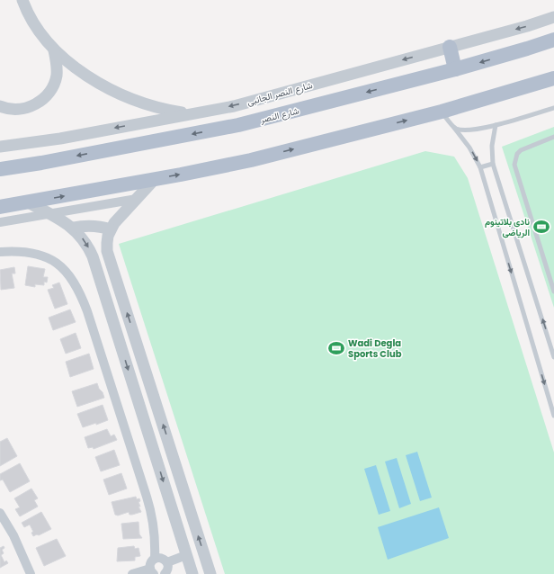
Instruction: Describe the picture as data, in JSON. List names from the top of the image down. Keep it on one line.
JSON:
{"streets":{"main road":["شارع النصر"],"street":["شارع النصر الجانبى"]},"one_way":["شارع النصر الجانبى"],"places":{"sports":["نادى بلاتينوم الرياضى","Wadi Degla Sports Club"]}}
